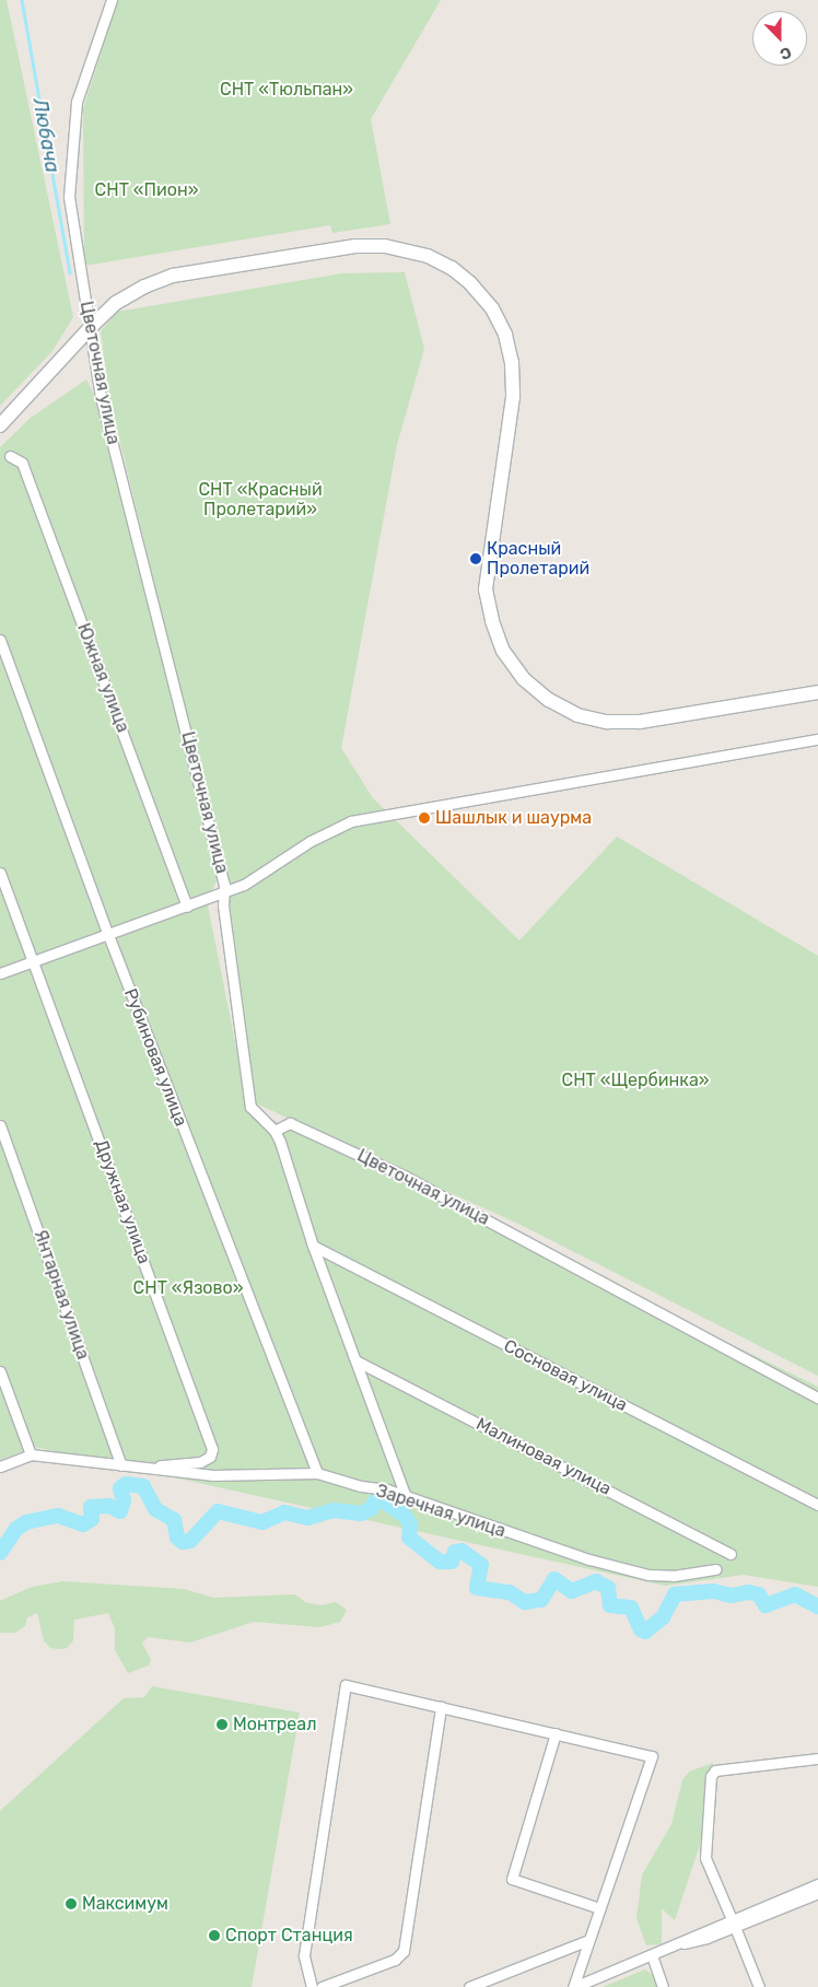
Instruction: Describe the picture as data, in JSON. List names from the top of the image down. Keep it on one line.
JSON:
{"streets":{"street":["Цветочная улица","Южная улица","Рубиновая улица","Дружная улица","Янтарная улица","Сосновая улица","Малиновая улица","Заречная улица"]},"crossings":[["Рубиновая улица","Заречная улица"],["Дружная улица","Заречная улица"],["Янтарная улица","Заречная улица"]],"water":["Любача"],"parks":["СНТ «Тюльпан»","СНТ «Пион»","СНТ «Красный Пролетарий»","СНТ «Щербинка»","СНТ «Язово»"],"places":["Красный Пролетарий","Шашлык и шаурма","Монтреал","Максимум","Спорт Станция"],"north":"bottom"}
